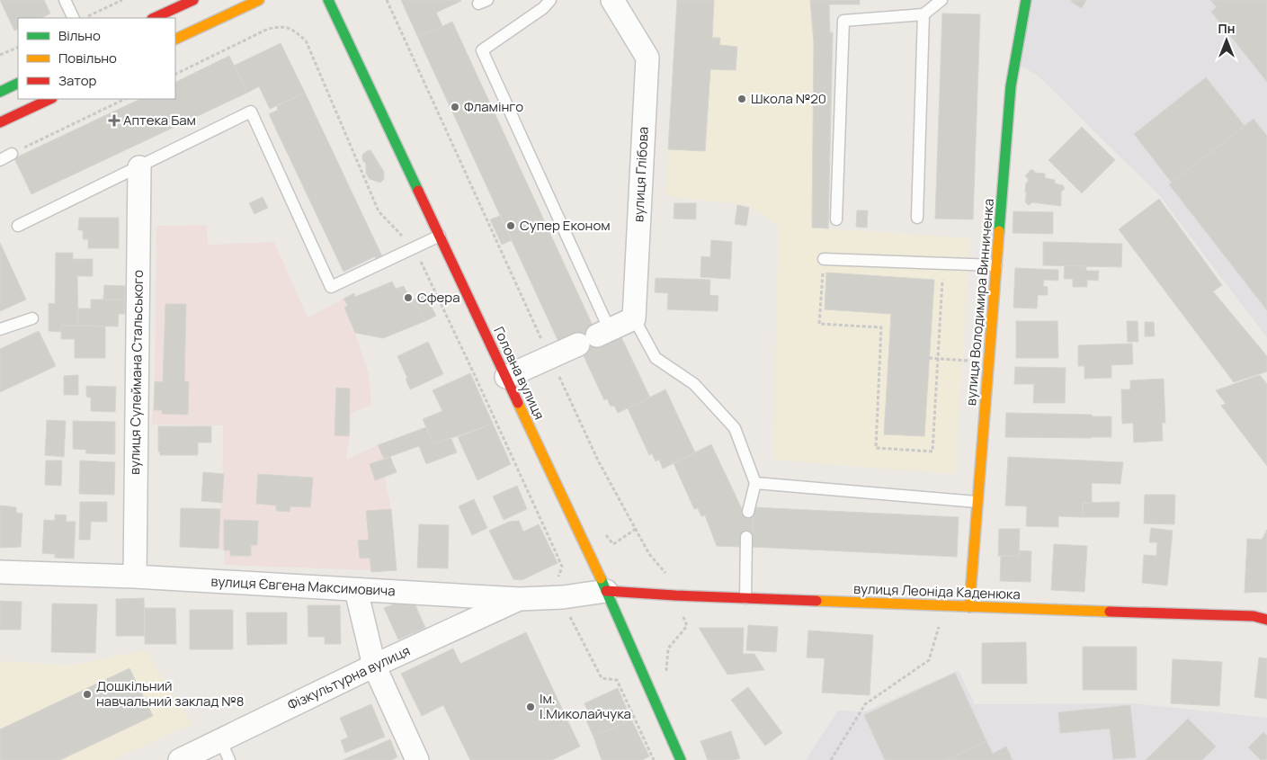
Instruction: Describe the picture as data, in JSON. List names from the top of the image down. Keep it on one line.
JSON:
{"streets":{"street":["вулиця Глібова","вулиця Володимира Винниченка","вулиця Сулеймана Стальського","Головна вулиця","вулиця Євгена Максимовича","вулиця Леоніда Каденюка","Фізкультурна вулиця"]},"crossings":[["вулиця Володимира Винниченка","вулиця Леоніда Каденюка"],["вулиця Сулеймана Стальського","вулиця Євгена Максимовича"],["Головна вулиця","вулиця Євгена Максимовича"],["Головна вулиця","вулиця Леоніда Каденюка"],["вулиця Євгена Максимовича","вулиця Леоніда Каденюка"],["вулиця Євгена Максимовича","Фізкультурна вулиця"]],"places":{"other":["Школа №20","Фламінго","Супер Економ","Сфера","Дошкільний навчальний заклад №8","Ім. І.Миколайчука"],"health":["Аптека Бам"]},"legend":["Вільно","Повільно","Затор"],"north":"top"}
